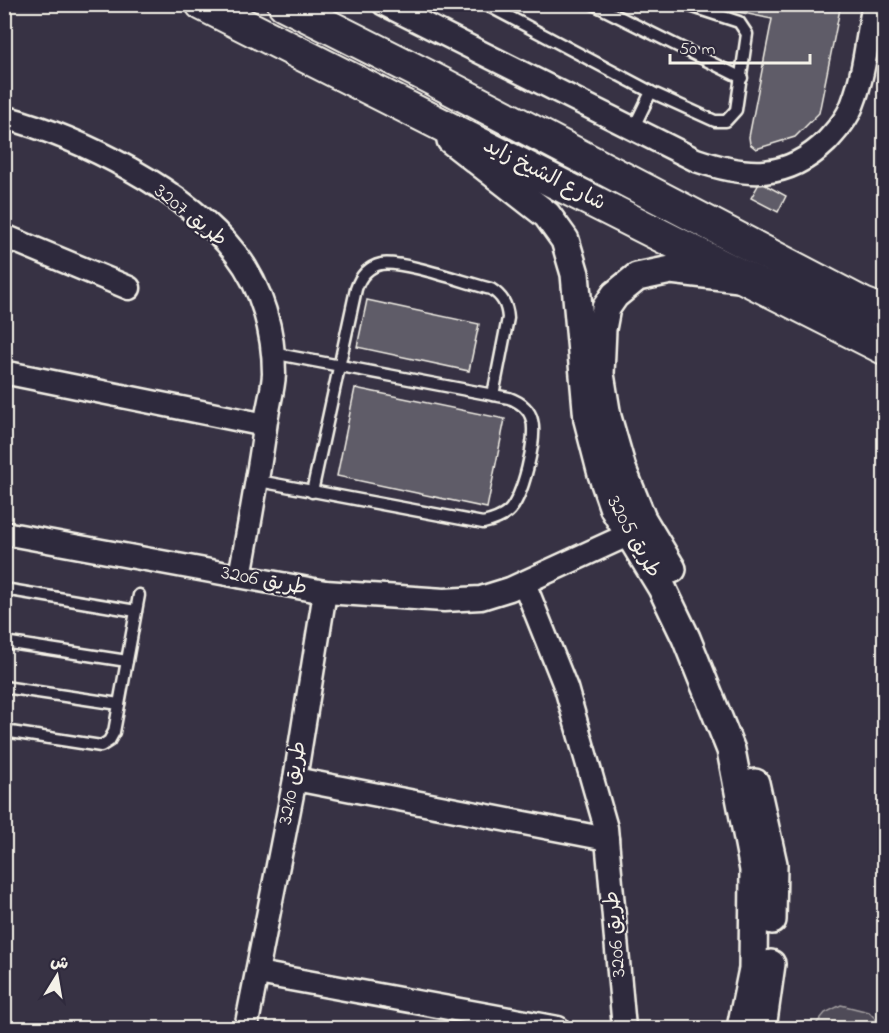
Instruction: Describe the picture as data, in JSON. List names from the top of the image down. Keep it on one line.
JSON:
{"streets":{"main road":["شارع الشيخ زايد"],"street":["طريق 3207","طريق 3205","طريق 3206","طريق 3210"]},"crossings":[["شارع الشيخ زايد","طريق 3205"],["طريق 3207","طريق 3206"],["طريق 3205","طريق 3206"],["طريق 3206","طريق 3210"]],"scale_bar":"50 m","north":"top"}
